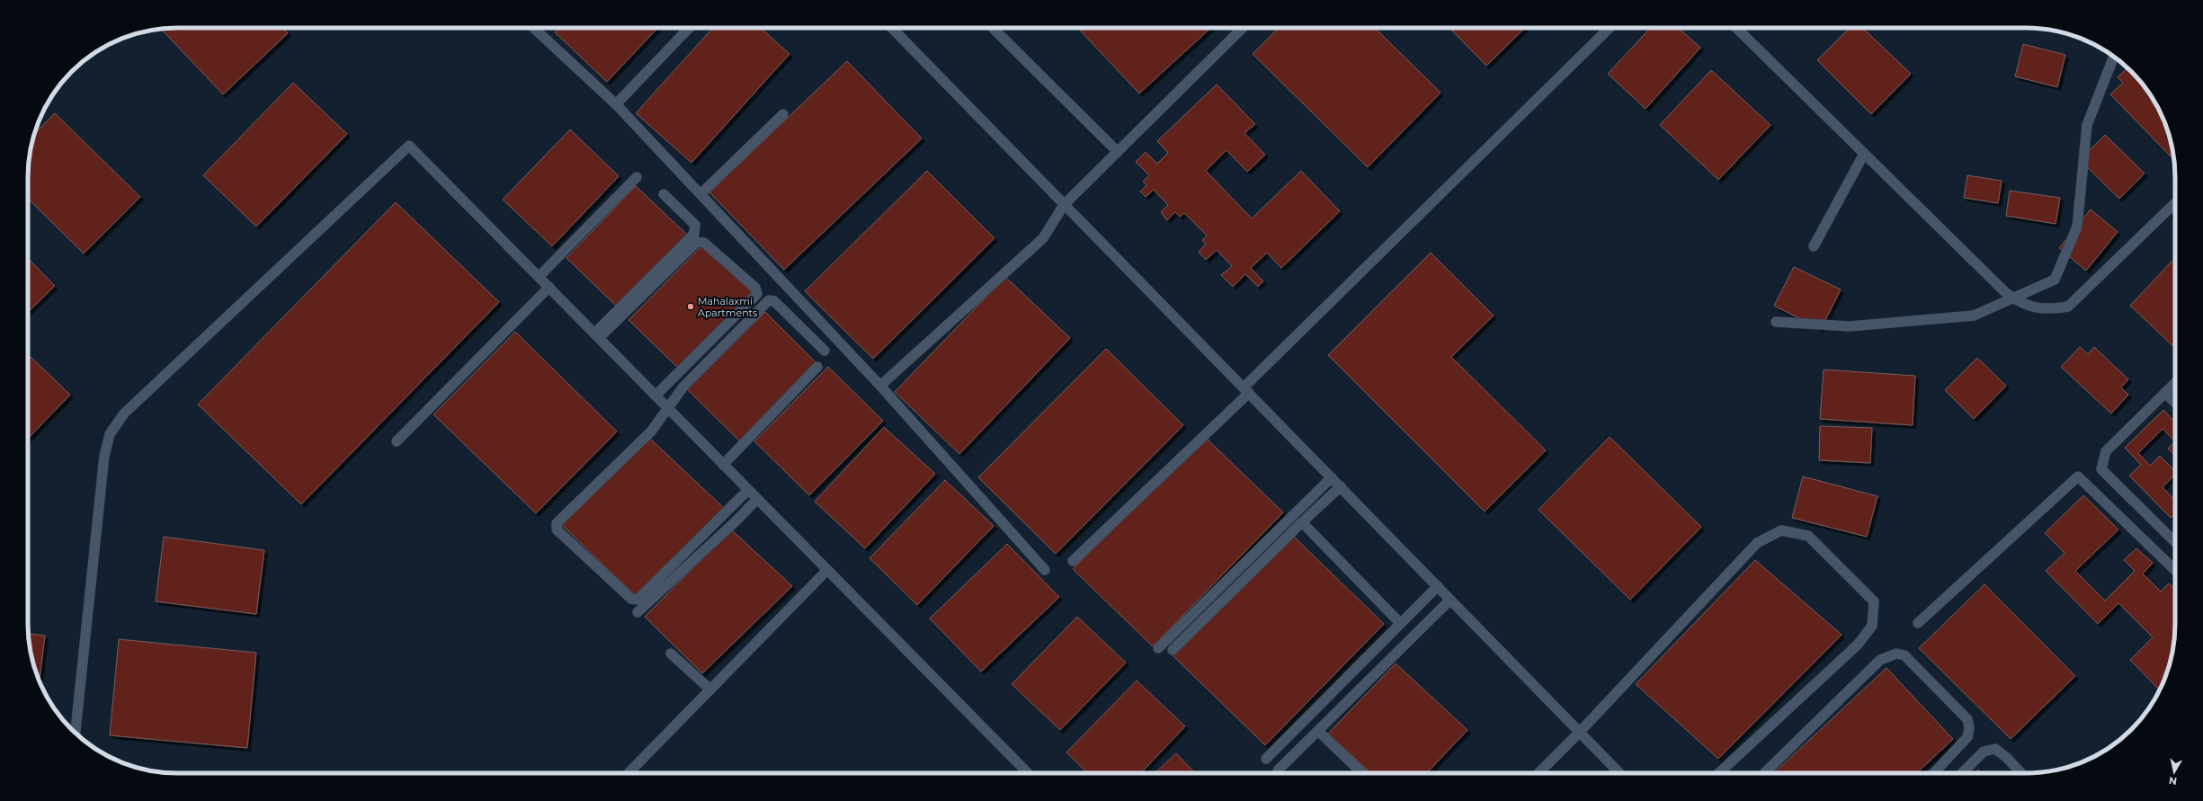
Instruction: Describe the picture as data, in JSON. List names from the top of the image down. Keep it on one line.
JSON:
{"places":["Mahalaxmi Apartments"],"north":"bottom"}
